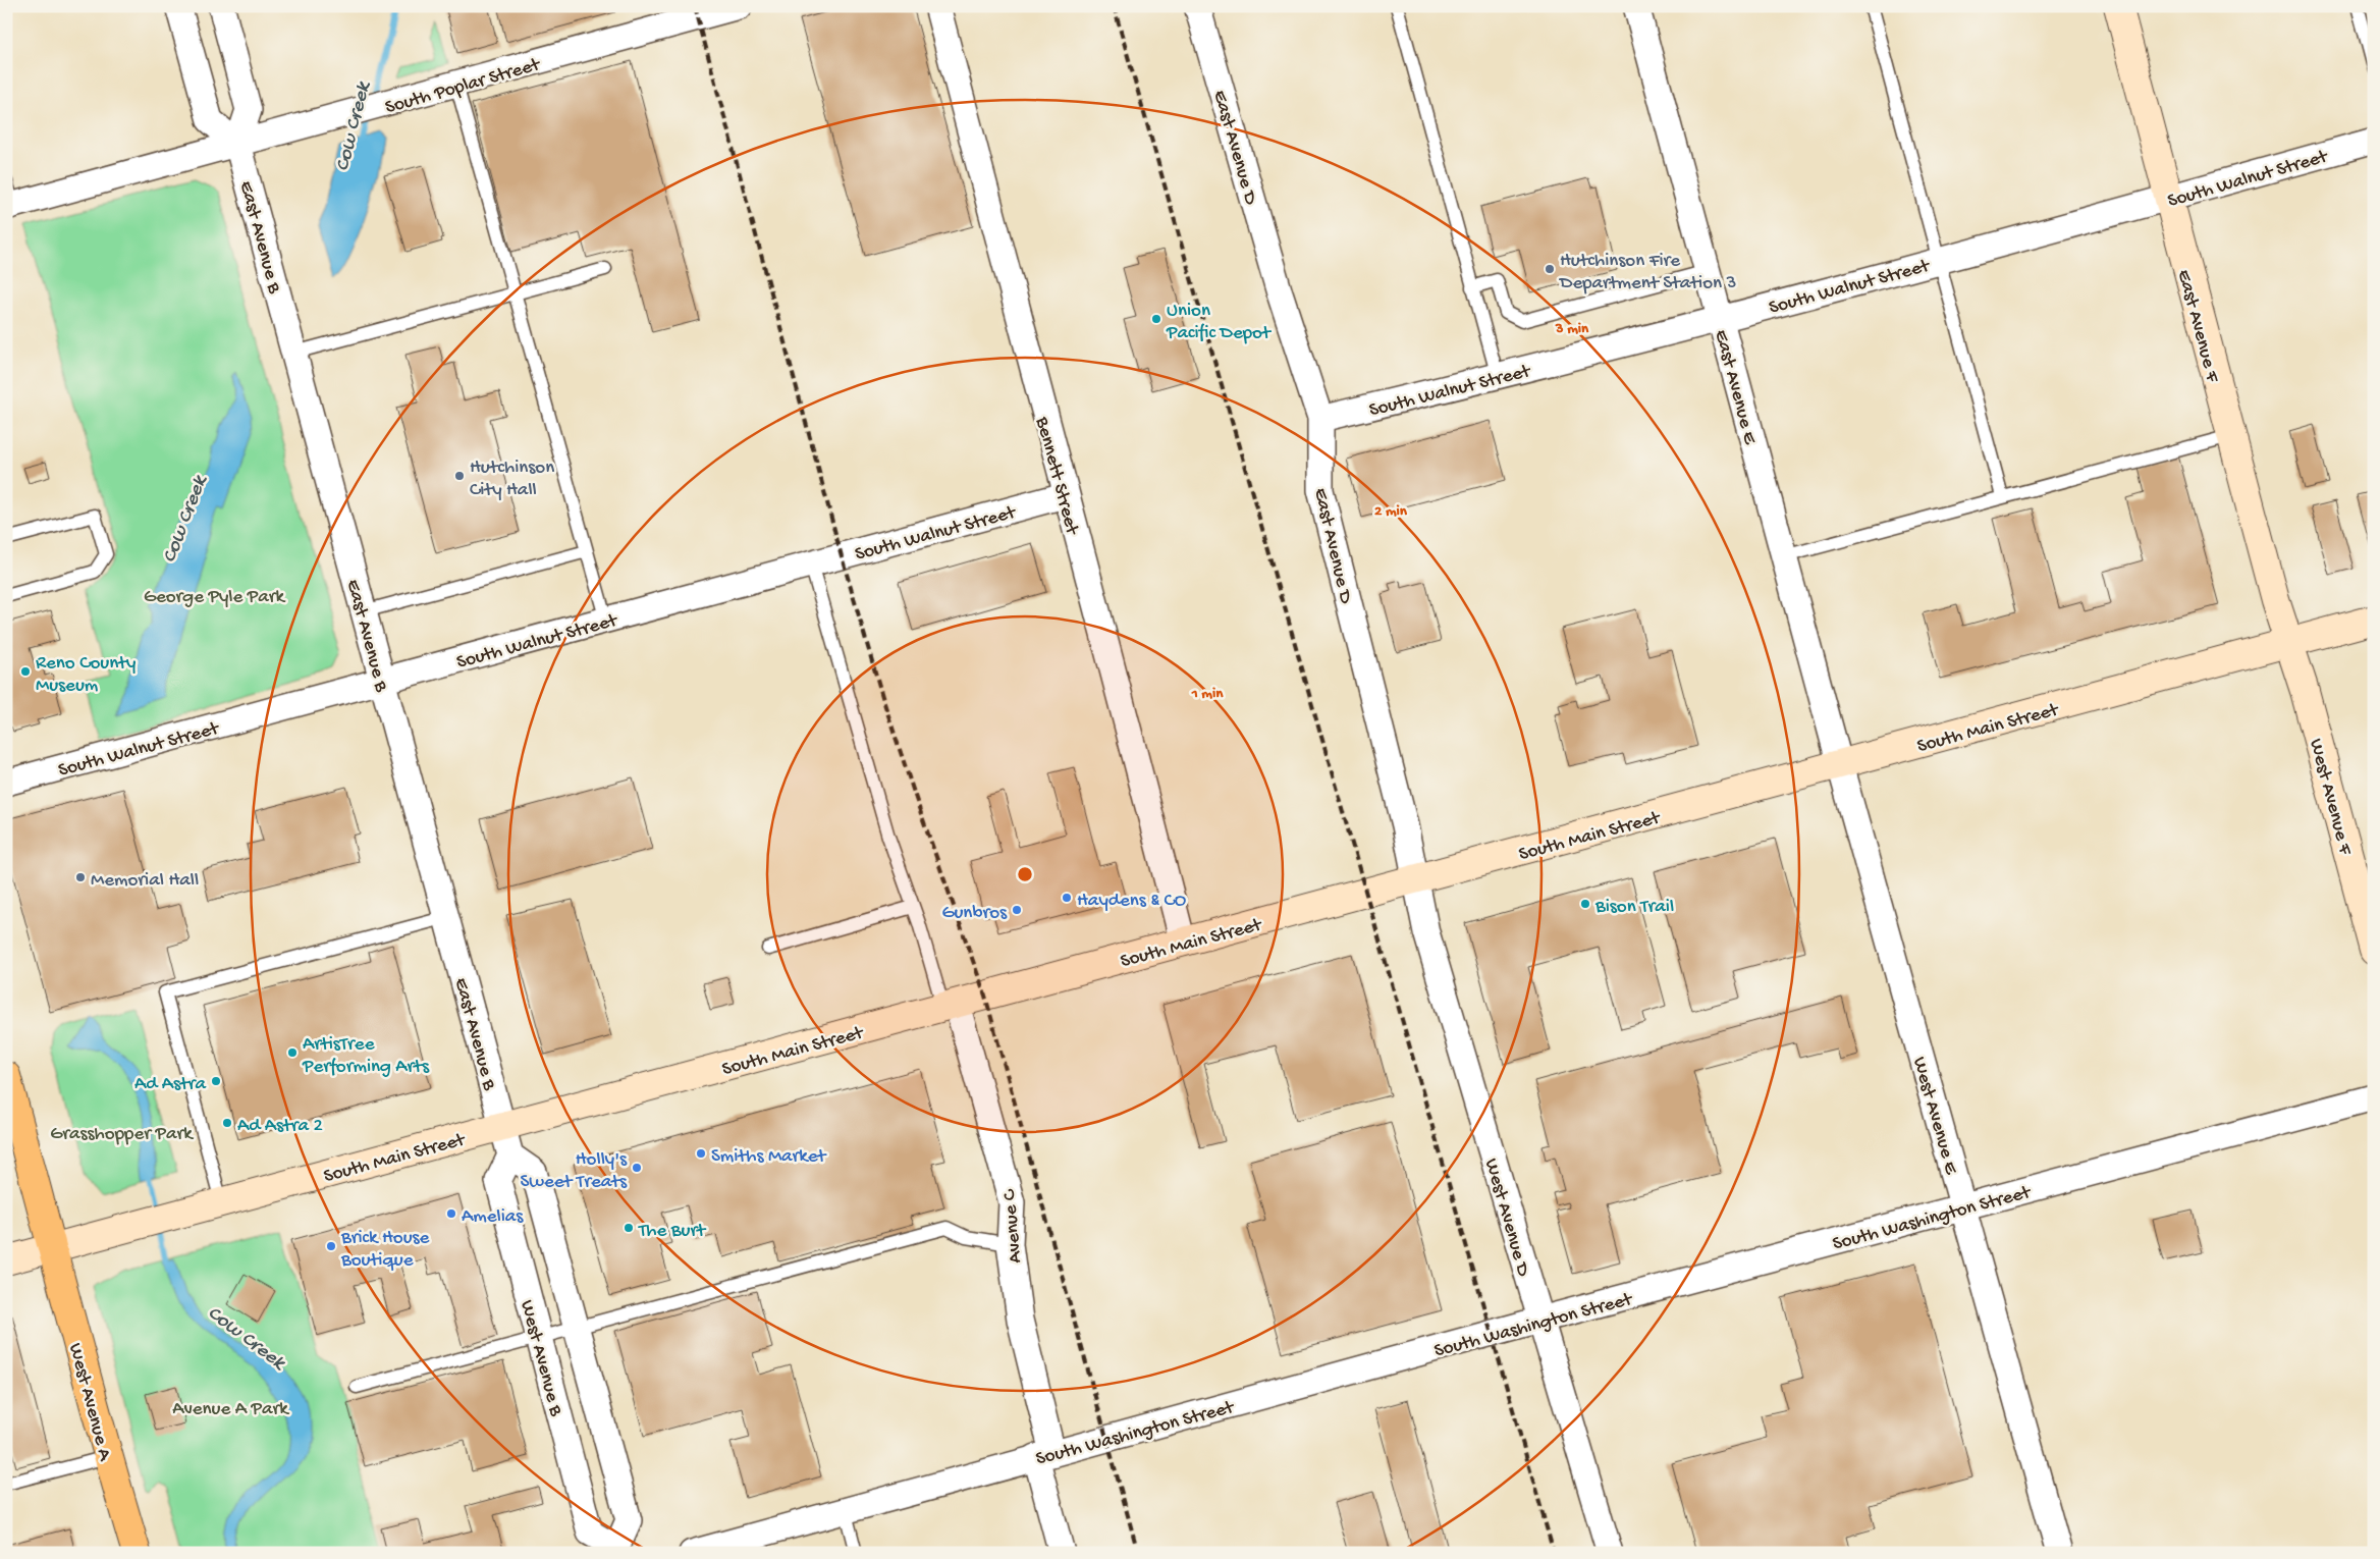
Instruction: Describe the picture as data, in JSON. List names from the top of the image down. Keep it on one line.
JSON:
{"streets":{"main road":["West Avenue A"],"street":["South Poplar Street","East Avenue D","South Walnut Street","East Avenue B","East Avenue F","East Avenue E","Bennett Street","South Main Street","West Avenue F","West Avenue E","South Washington Street","West Avenue D","Avenue C","West Avenue B"]},"crossings":[["South Poplar Street","East Avenue B"],["East Avenue D","South Walnut Street"],["East Avenue D","South Main Street"],["East Avenue D","West Avenue D"],["South Walnut Street","East Avenue B"],["South Walnut Street","East Avenue F"],["South Walnut Street","East Avenue E"],["South Walnut Street","Bennett Street"],["East Avenue B","South Main Street"],["East Avenue F","South Main Street"],["East Avenue F","West Avenue F"],["East Avenue E","South Main Street"],["East Avenue E","West Avenue E"],["Bennett Street","South Main Street"],["South Main Street","West Avenue F"],["South Main Street","West Avenue E"],["South Main Street","West Avenue D"],["South Main Street","Avenue C"],["South Main Street","West Avenue A"],["West Avenue E","South Washington Street"],["South Washington Street","West Avenue D"],["South Washington Street","Avenue C"]],"water":["Cow Creek"],"parks":["George Pyle Park","Grasshopper Park","Avenue A Park"],"places":["Hutchinson Fire Department Station 3","Union Pacific Depot","Hutchinson City Hall","Reno County Museum","Memorial Hall","Haydens & CO","Bison Trail","Gunbros","ArtisTree Performing Arts","Ad Astra","Ad Astra 2","Smiths Market","Holly's Sweet Treats","Amelias","The Burt","Brick House Boutique"],"rings":["3 min","2 min","1 min"]}
